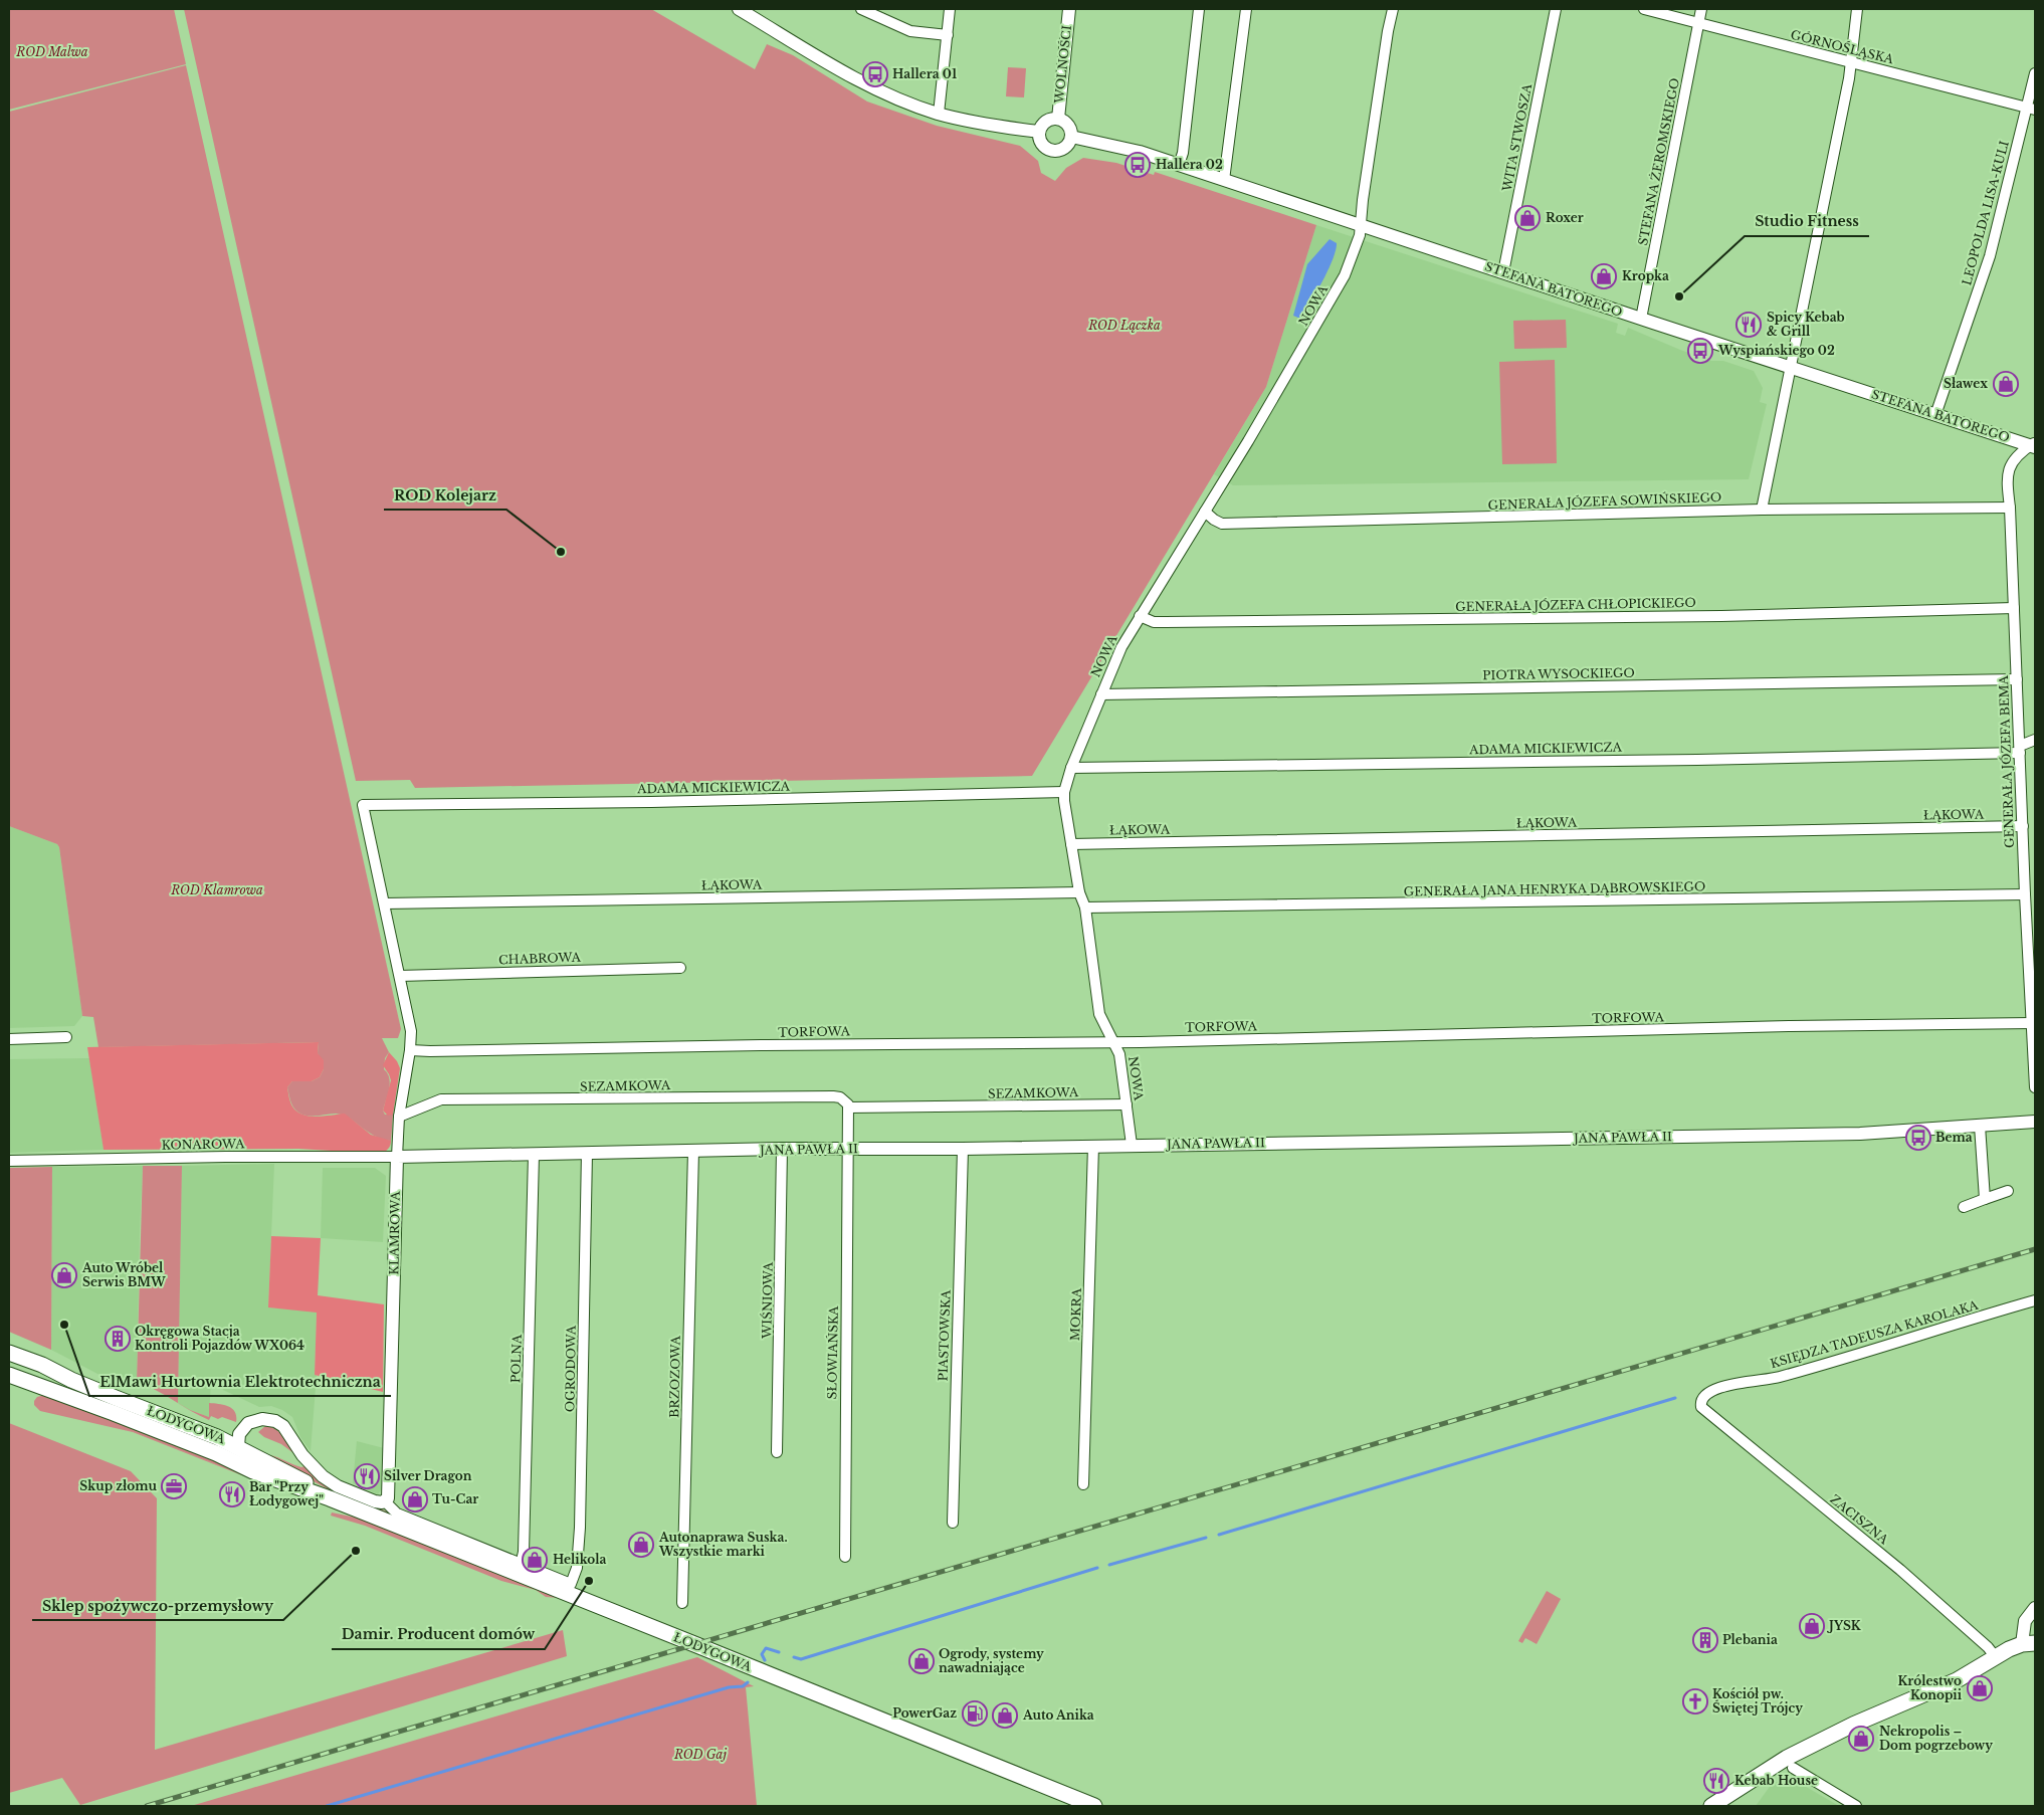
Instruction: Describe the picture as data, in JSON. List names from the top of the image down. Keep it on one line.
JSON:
{"streets":{"main road":["ŁODYGOWA"],"street":["GÓRNOŚLĄSKA","WOLNOŚCI","WITA STWOSZA","STEFANA ŻEROMSKIEGO","LEOPOLDA LISA-KULI","STEFANA BATOREGO","NOWA","GENERAŁA JÓZEFA SOWIŃSKIEGO","GENERAŁA JÓZEFA CHŁOPICKIEGO","PIOTRA WYSOCKIEGO","ADAMA MICKIEWICZA","GENERAŁA JÓZEFA BEMA","ŁĄKOWA","GENERAŁA JANA HENRYKA DĄBROWSKIEGO","CHABROWA","TORFOWA","SEZAMKOWA","JANA PAWŁA II","KONAROWA","KLAMROWA","WIŚNIOWA","MOKRA","KSIĘDZA TADEUSZA KAROLAKA","PIASTOWSKA","SŁOWIAŃSKA","POLNA","OGRODOWA","BRZOZOWA","ZACISZNA"]},"crossings":[["GÓRNOŚLĄSKA","STEFANA ŻEROMSKIEGO"],["GÓRNOŚLĄSKA","LEOPOLDA LISA-KULI"],["WOLNOŚCI","STEFANA BATOREGO"],["WITA STWOSZA","STEFANA BATOREGO"],["STEFANA ŻEROMSKIEGO","STEFANA BATOREGO"],["LEOPOLDA LISA-KULI","STEFANA BATOREGO"],["STEFANA BATOREGO","NOWA"],["STEFANA BATOREGO","GENERAŁA JÓZEFA BEMA"],["NOWA","GENERAŁA JÓZEFA SOWIŃSKIEGO"],["NOWA","GENERAŁA JÓZEFA CHŁOPICKIEGO"],["NOWA","PIOTRA WYSOCKIEGO"],["NOWA","ADAMA MICKIEWICZA"],["NOWA","ŁĄKOWA"],["NOWA","GENERAŁA JANA HENRYKA DĄBROWSKIEGO"],["NOWA","TORFOWA"],["NOWA","SEZAMKOWA"],["NOWA","JANA PAWŁA II"],["GENERAŁA JÓZEFA SOWIŃSKIEGO","GENERAŁA JÓZEFA BEMA"],["GENERAŁA JÓZEFA CHŁOPICKIEGO","GENERAŁA JÓZEFA BEMA"],["PIOTRA WYSOCKIEGO","GENERAŁA JÓZEFA BEMA"],["ADAMA MICKIEWICZA","GENERAŁA JÓZEFA BEMA"],["ADAMA MICKIEWICZA","KLAMROWA"],["GENERAŁA JÓZEFA BEMA","ŁĄKOWA"],["GENERAŁA JÓZEFA BEMA","GENERAŁA JANA HENRYKA DĄBROWSKIEGO"],["GENERAŁA JÓZEFA BEMA","TORFOWA"],["ŁĄKOWA","KLAMROWA"],["CHABROWA","KLAMROWA"],["TORFOWA","KLAMROWA"],["SEZAMKOWA","KLAMROWA"],["JANA PAWŁA II","KONAROWA"],["JANA PAWŁA II","KLAMROWA"],["JANA PAWŁA II","WIŚNIOWA"],["JANA PAWŁA II","MOKRA"],["JANA PAWŁA II","PIASTOWSKA"],["JANA PAWŁA II","SŁOWIAŃSKA"],["JANA PAWŁA II","POLNA"],["JANA PAWŁA II","OGRODOWA"],["JANA PAWŁA II","BRZOZOWA"],["KONAROWA","KLAMROWA"],["KSIĘDZA TADEUSZA KAROLAKA","ZACISZNA"],["POLNA","OGRODOWA"]],"parks":["ROD Malwa","ROD Łączka","ROD Klamrowa","ROD Gaj"],"places":{"bus stop":["Hallera 01","Hallera 02","Wyspiańskiego 02","Bema"],"shop":["Roxer","Kropka","Sławex","Auto Wróbel Serwis BMW","Tu-Car","Autonaprawa Suska. Wszystkie marki","Helikola","JYSK","Ogrody, systemy nawadniające","Królestwo Konopii","Auto Anika","Nekropolis – Dom pogrzebowy"],"other":["Studio Fitness","ROD Kolejarz","ElMawi Hurtownia Elektrotechniczna","Sklep spożywczo-przemysłowy","Damir. Producent domów"],"restaurant":["Spicy Kebab & Grill","Silver Dragon","Bar \"Przy Łodygowej\"","Kebab House"],"building":["Okręgowa Stacja Kontroli Pojazdów WX064","Plebania"],"office":["Skup złomu"],"church":["Kościół pw. Świętej Trójcy"],"fuel station":["PowerGaz"]}}
